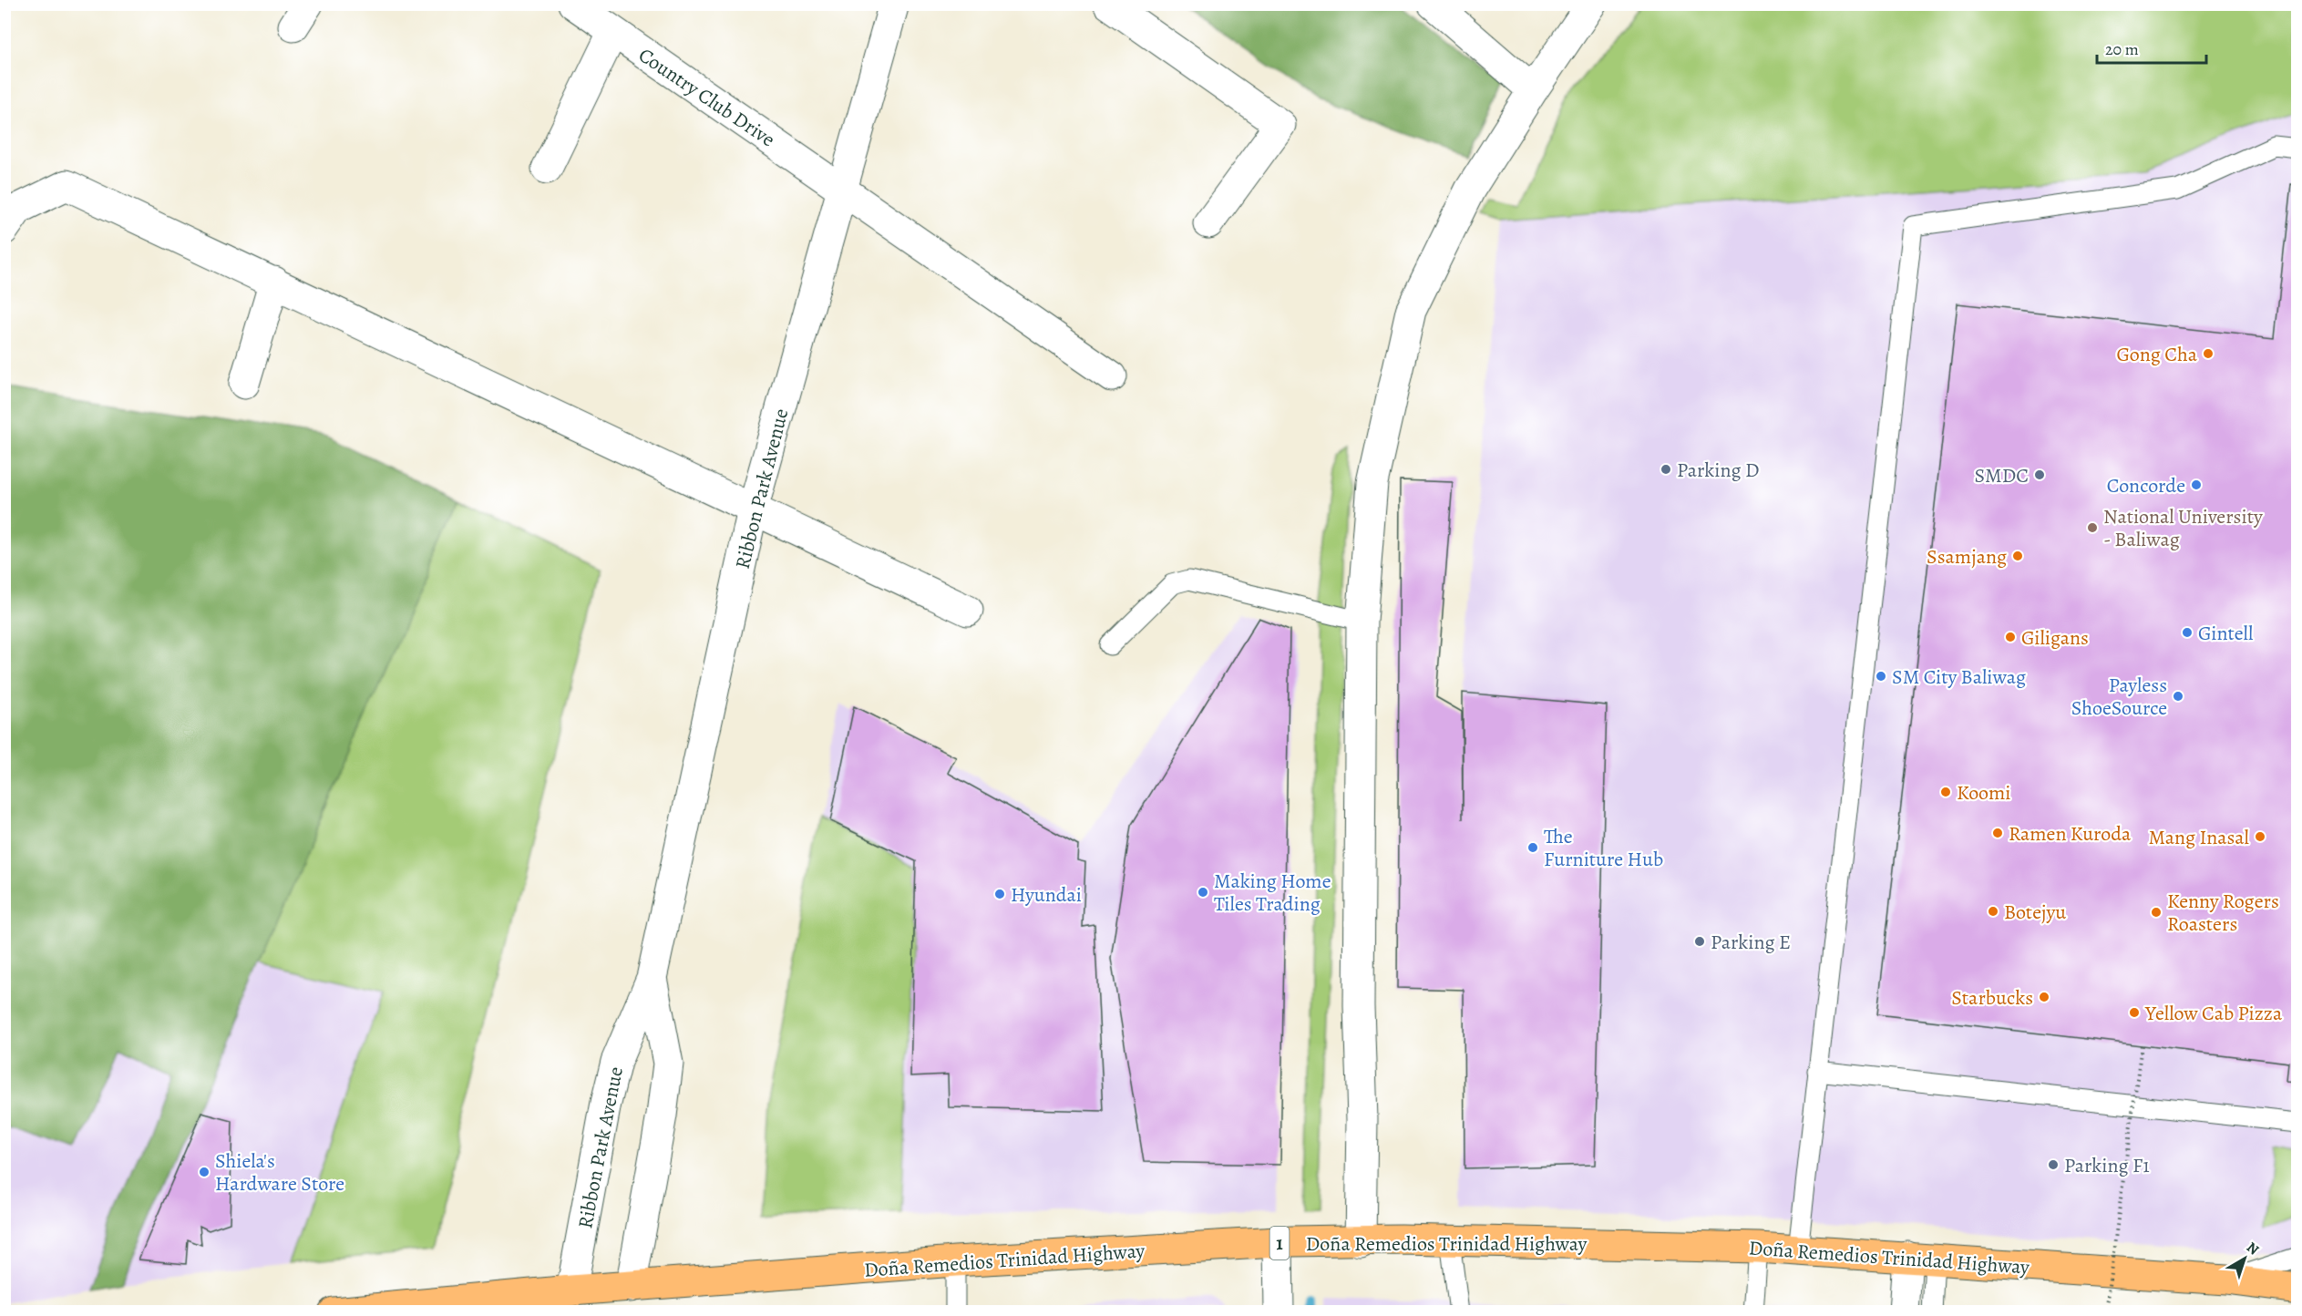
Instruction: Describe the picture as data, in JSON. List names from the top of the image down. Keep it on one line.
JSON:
{"streets":{"highway":["1","Doña Remedios Trinidad Highway"],"street":["Country Club Drive","Ribbon Park Avenue"]},"crossings":[["Country Club Drive","Ribbon Park Avenue"],["Ribbon Park Avenue","Doña Remedios Trinidad Highway"]],"places":["Gong Cha","Parking D","SMDC","Concorde","National University - Baliwag","Ssamjang","Gintell","Giligans","SM City Baliwag","Payless ShoeSource","Koomi","Ramen Kuroda","Mang Inasal","The Furniture Hub","Making Home Tiles Trading","Hyundai","Botejyu","Kenny Rogers Roasters","Parking E","Starbucks","Yellow Cab Pizza","Parking F1","Shiela's Hardware Store"],"scale_bar":"20 m","north":"top right"}
